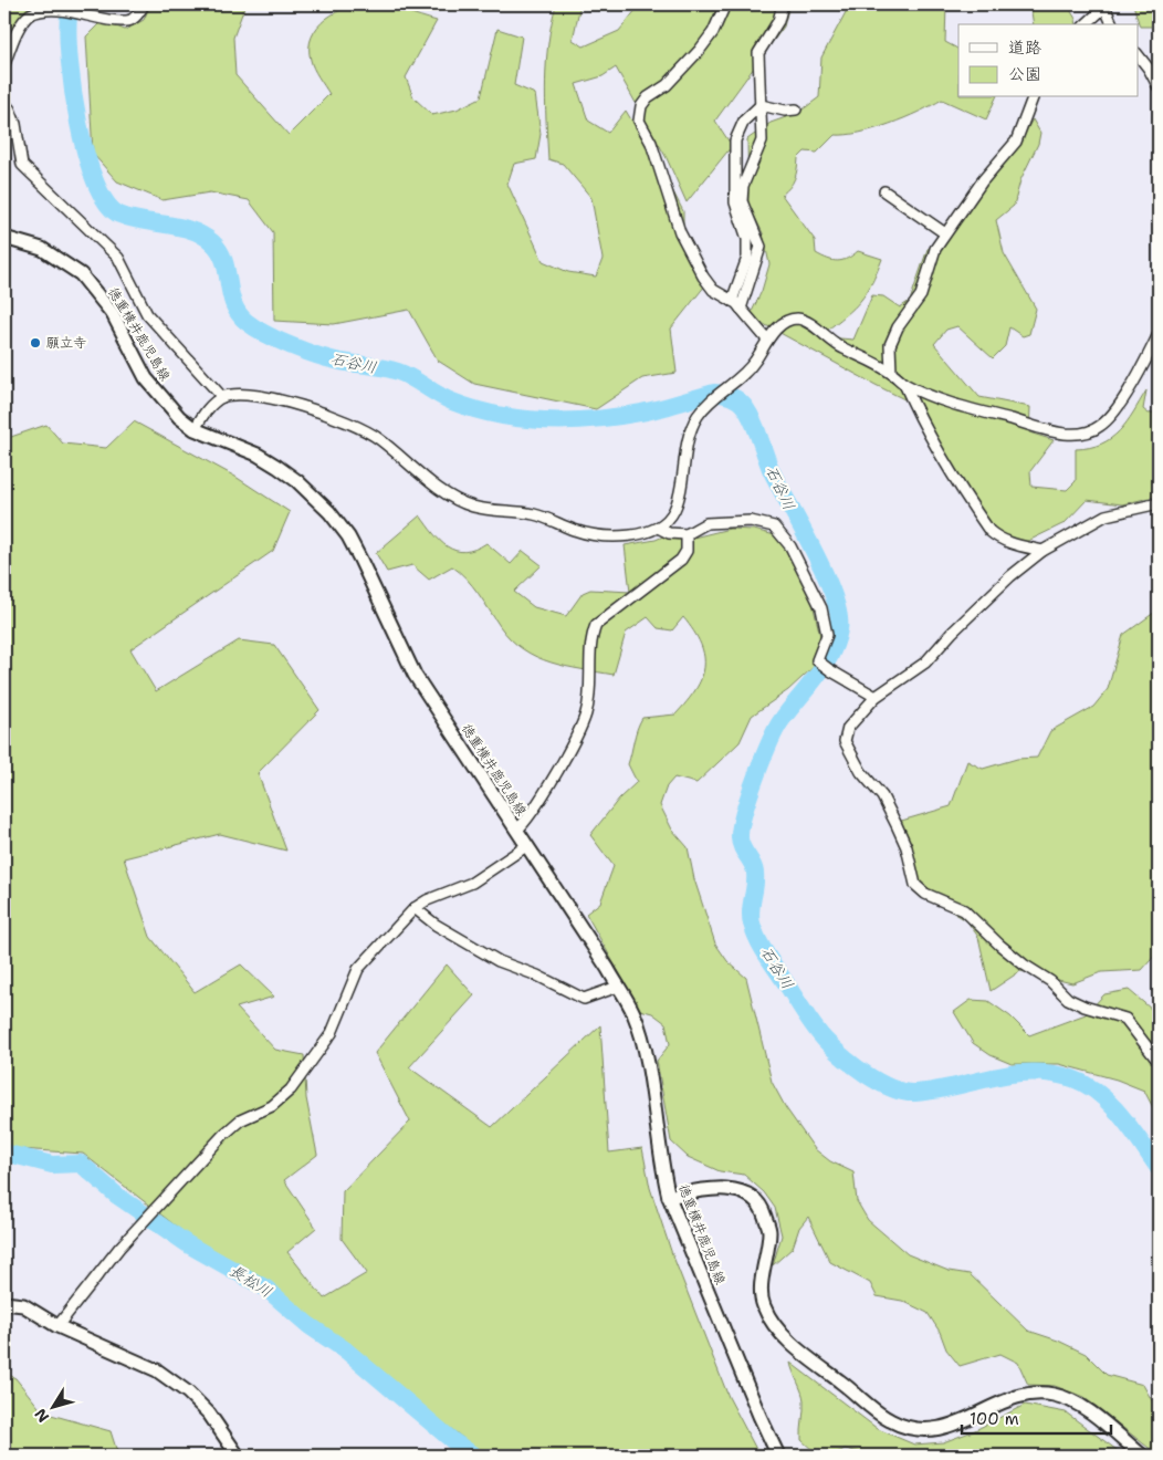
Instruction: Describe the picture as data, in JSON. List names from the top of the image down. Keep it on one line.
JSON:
{"streets":{"main road":["徳重横井鹿児島線"]},"water":["石谷川","長松川"],"places":["願立寺"],"legend":["道路","公園"],"scale_bar":"100 m","north":"bottom left"}
